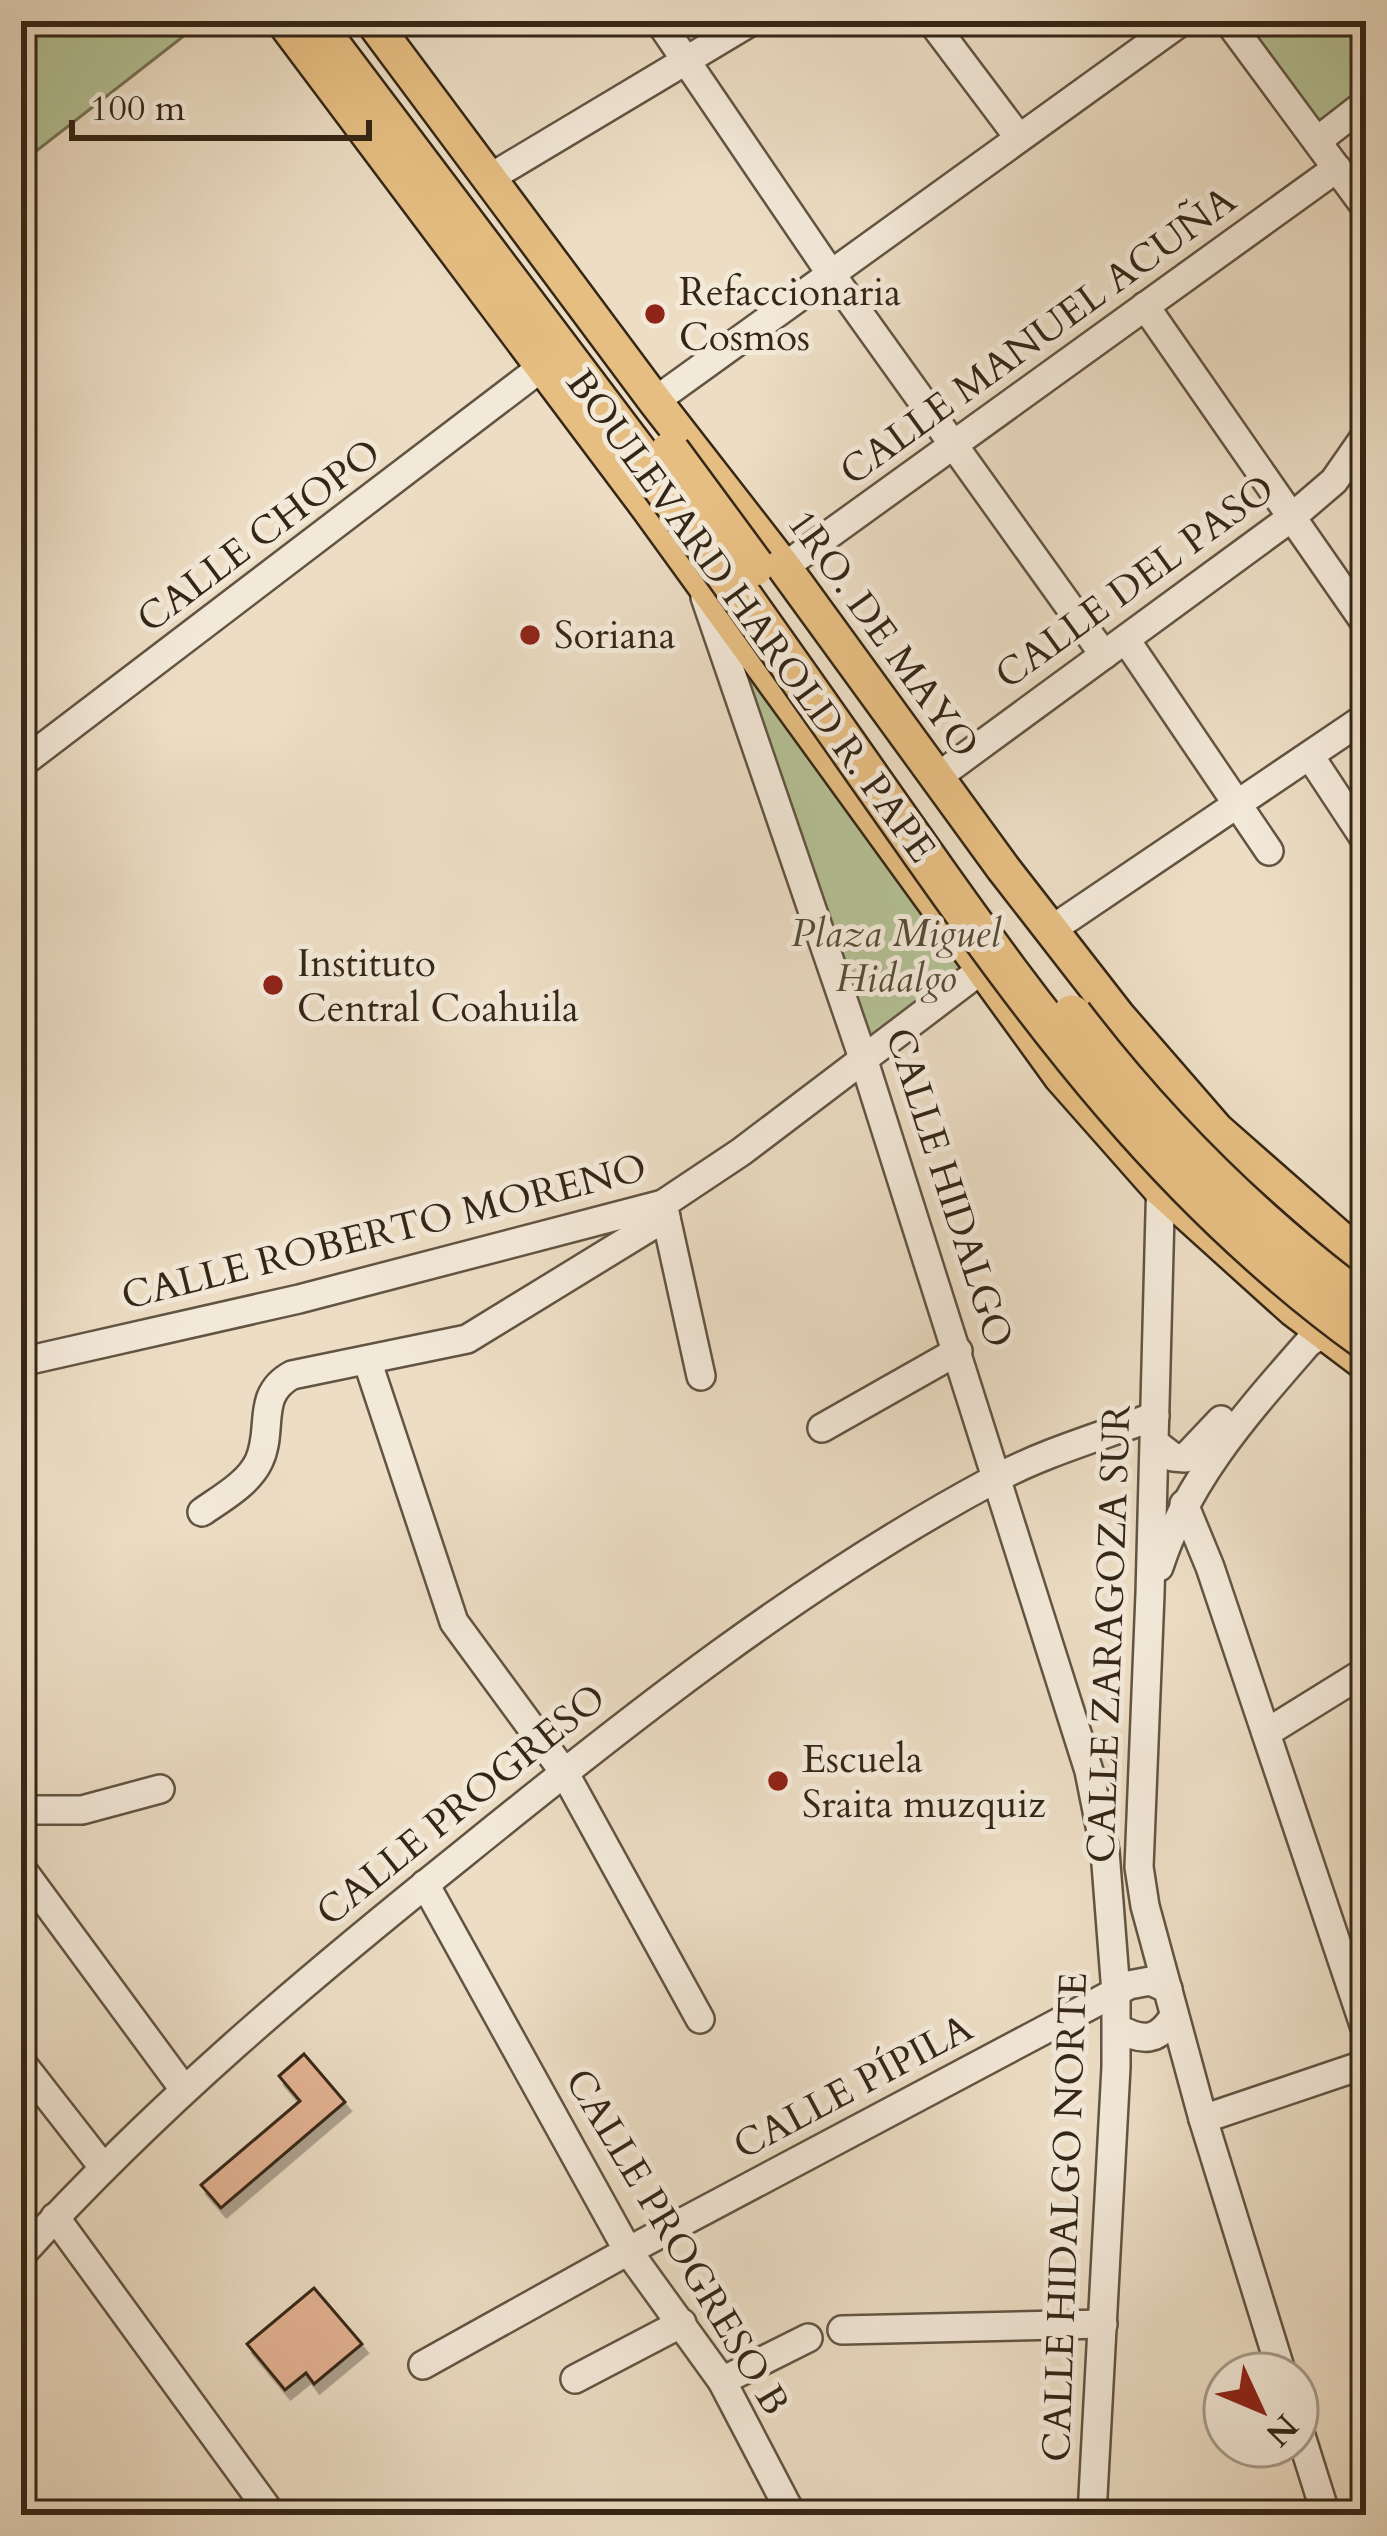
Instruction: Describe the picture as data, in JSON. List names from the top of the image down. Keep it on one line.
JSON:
{"streets":{"highway":["BOULEVARD HAROLD R. PAPE"],"main road":["1RO. DE MAYO"],"street":["CALLE MANUEL ACUÑA","CALLE CHOPO","CALLE DEL PASO","CALLE HIDALGO","CALLE ROBERTO MORENO","CALLE ZARAGOZA SUR","CALLE PROGRESO","CALLE PÍPILA","CALLE HIDALGO NORTE","CALLE PROGRESO B"]},"crossings":[["CALLE MANUEL ACUÑA","1RO. DE MAYO"],["CALLE DEL PASO","1RO. DE MAYO"],["1RO. DE MAYO","CALLE ZARAGOZA SUR"],["CALLE HIDALGO","CALLE ROBERTO MORENO"],["CALLE HIDALGO","CALLE PROGRESO"],["CALLE HIDALGO","CALLE HIDALGO NORTE"],["CALLE ZARAGOZA SUR","CALLE PROGRESO"],["CALLE ZARAGOZA SUR","CALLE PÍPILA"],["CALLE ZARAGOZA SUR","CALLE HIDALGO NORTE"],["CALLE PROGRESO","CALLE PROGRESO B"],["CALLE PÍPILA","CALLE HIDALGO NORTE"],["CALLE PÍPILA","CALLE PROGRESO B"]],"parks":["Plaza Miguel Hidalgo"],"places":["Refaccionaria Cosmos","Soriana","Instituto Central Coahuila","Escuela Sraita muzquiz"],"scale_bar":"100 m","north":"bottom right"}
